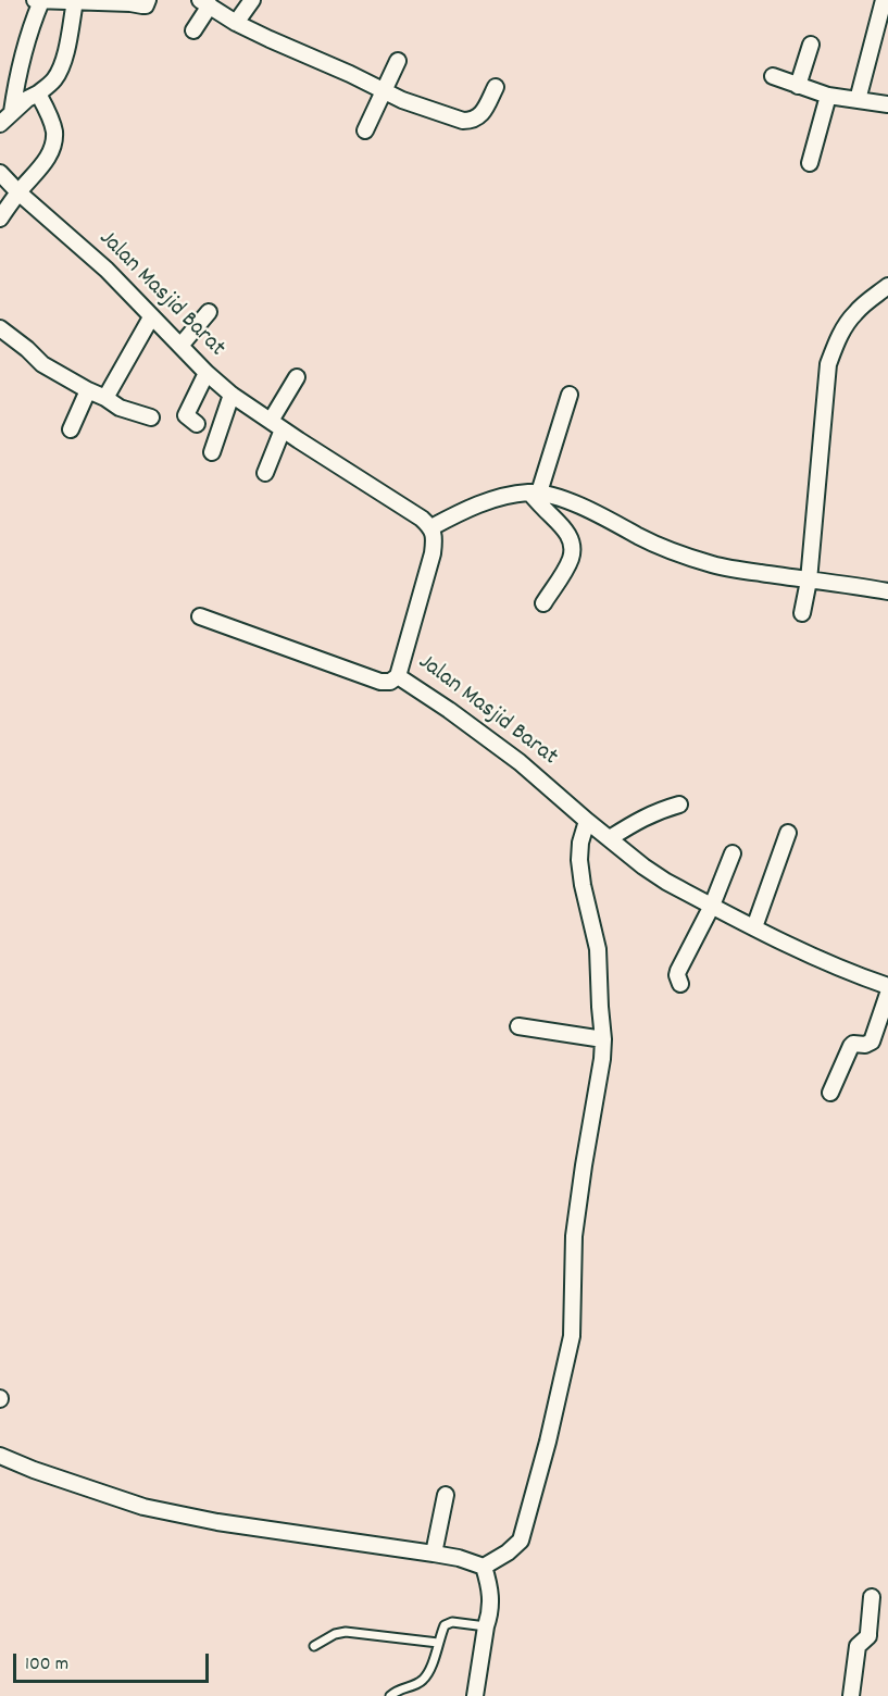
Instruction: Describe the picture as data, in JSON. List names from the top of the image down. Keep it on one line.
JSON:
{"streets":{"street":["Jalan Masjid Barat"]},"scale_bar":"100 m"}
